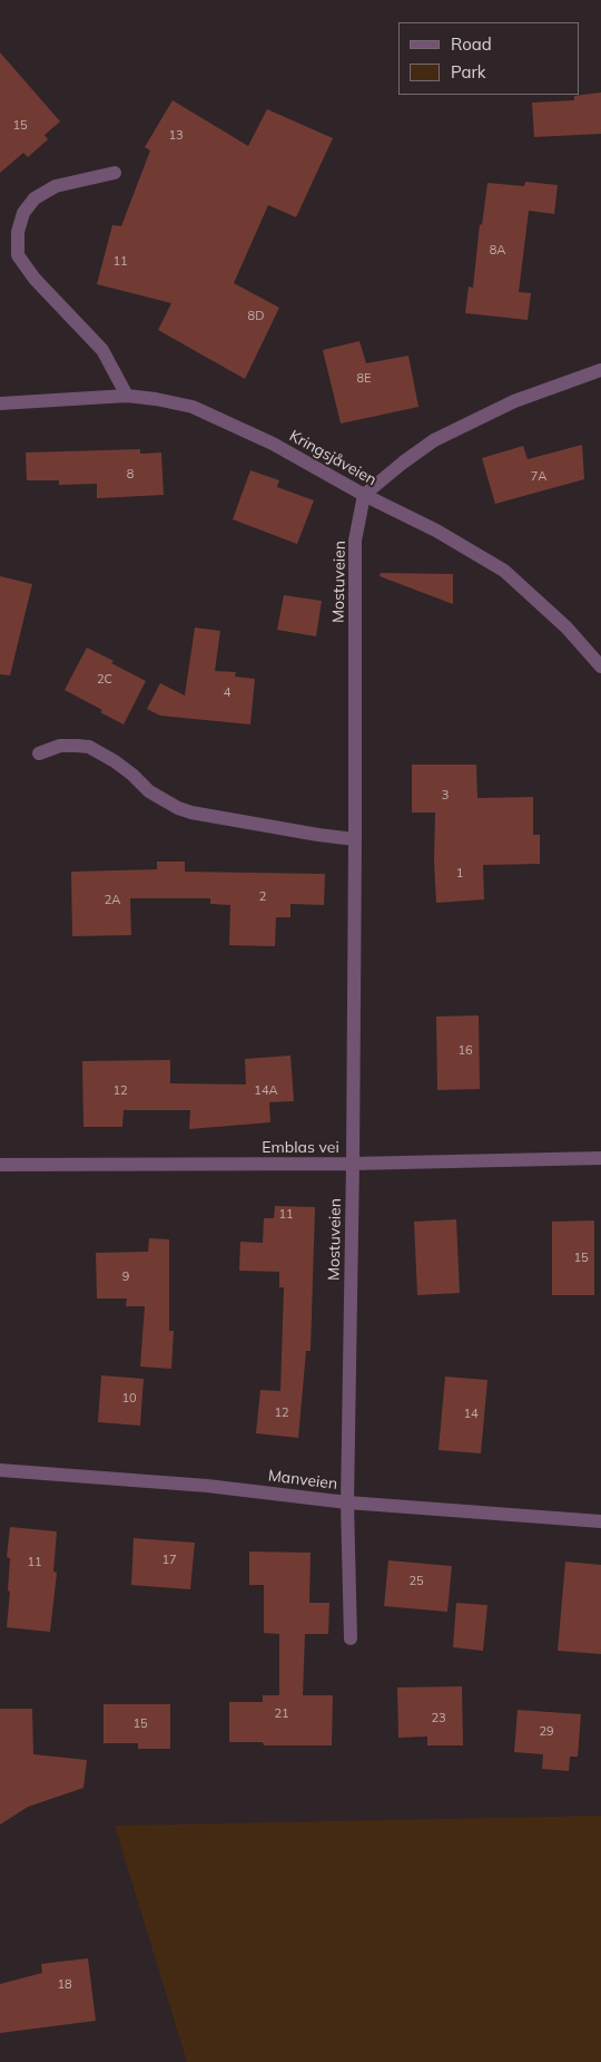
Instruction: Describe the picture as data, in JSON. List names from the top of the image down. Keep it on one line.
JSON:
{"streets":{"street":["Kringsjåveien","Mostuveien","Emblas vei","Manveien"]},"crossings":[["Kringsjåveien","Mostuveien"],["Mostuveien","Emblas vei"],["Mostuveien","Manveien"]],"house_numbers":["15","13","8A","11","8D","8E","8","7A","2C","4","3","1","2","2A","16","12","14A","11","15","9","10","12","14","17","11","25","21","23","15","29","18"],"legend":["Road","Park"]}
